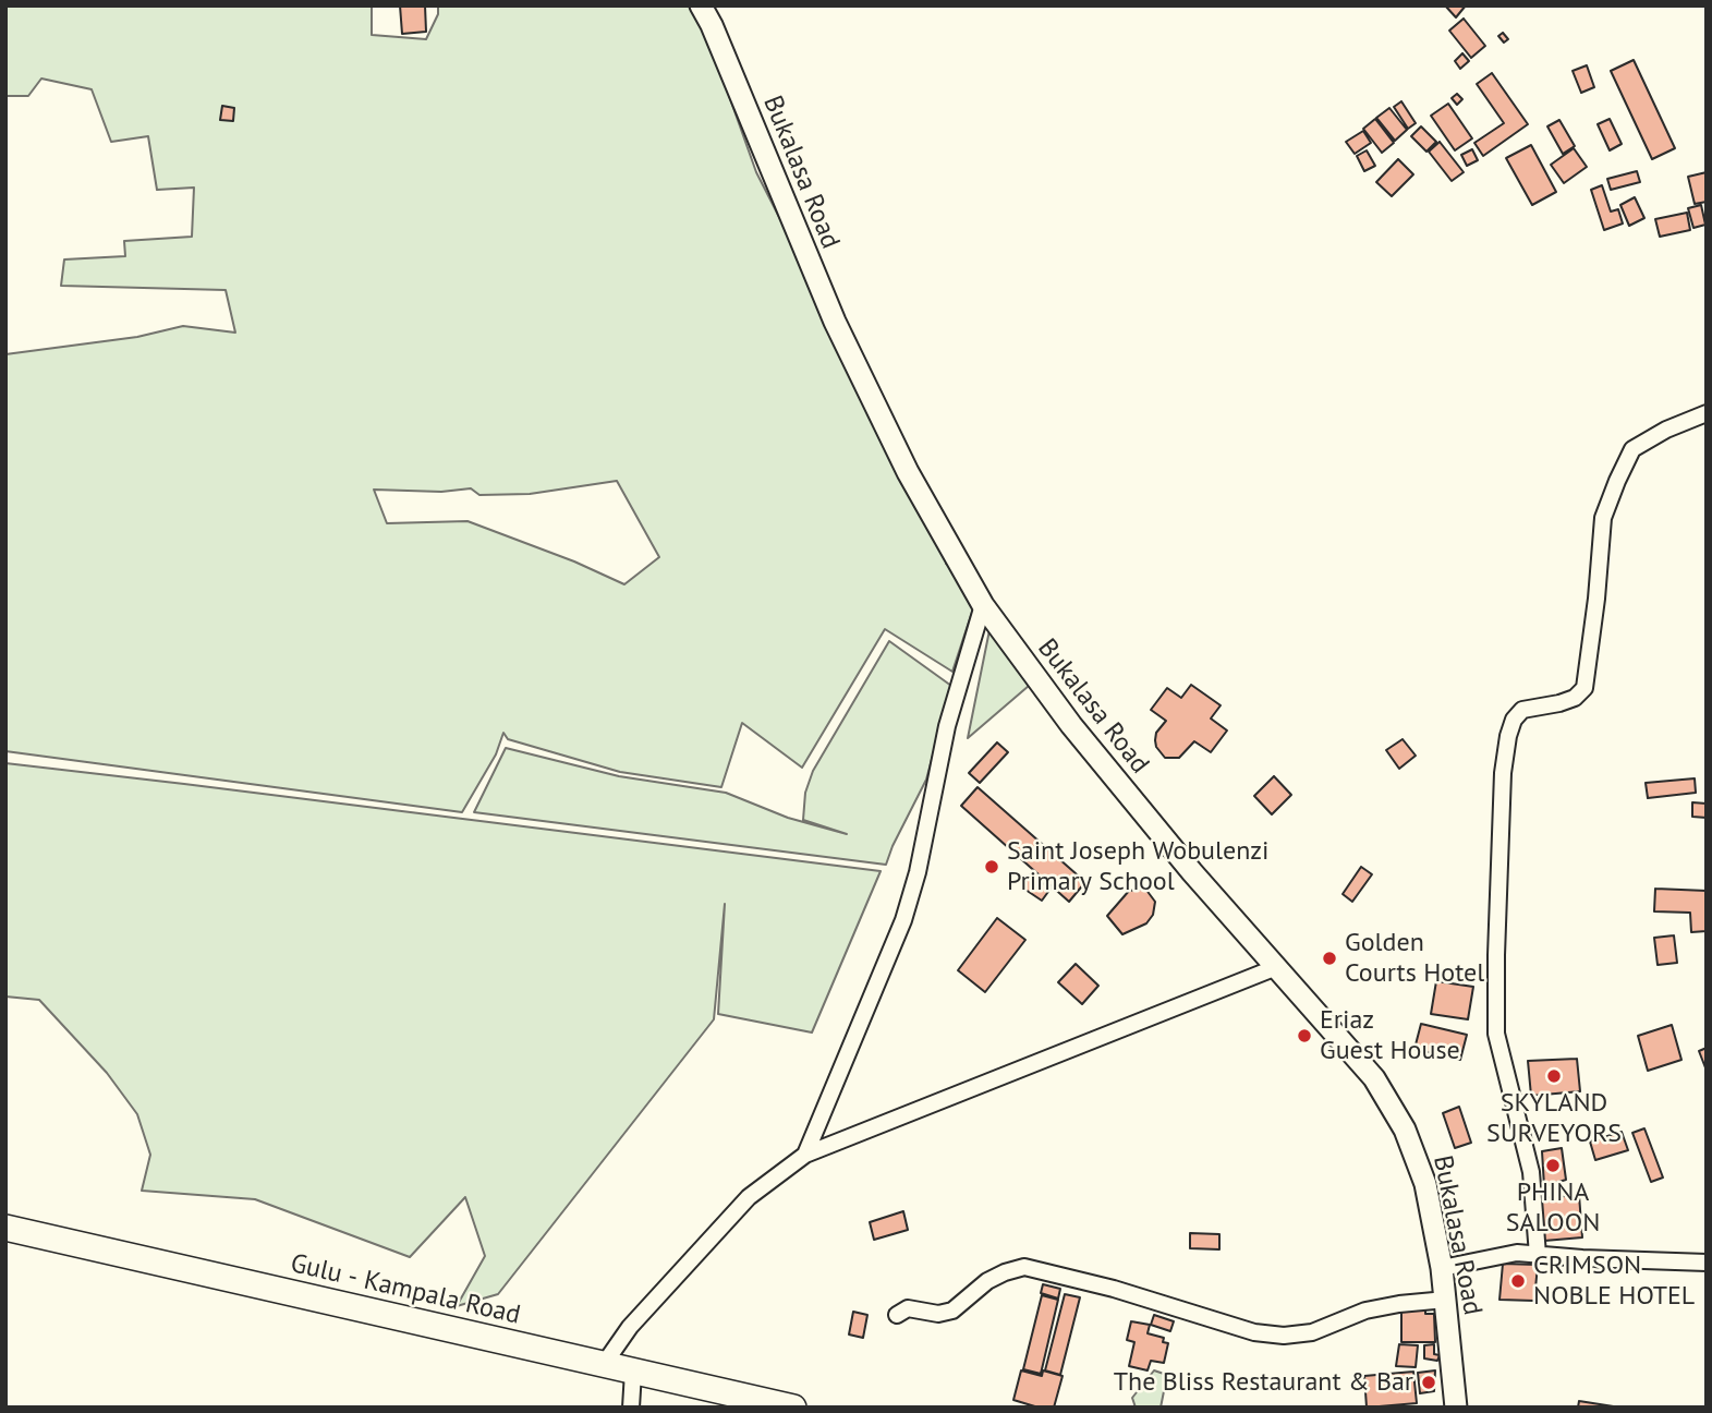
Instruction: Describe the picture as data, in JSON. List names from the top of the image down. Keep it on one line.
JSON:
{"streets":{"main road":["Gulu - Kampala Road"],"street":["Bukalasa Road"]},"places":["Saint Joseph Wobulenzi Primary School","Golden Courts Hotel","Eriaz Guest House","SKYLAND SURVEYORS","PHINA SALOON","CRIMSON NOBLE HOTEL","The Bliss Restaurant & Bar"]}
